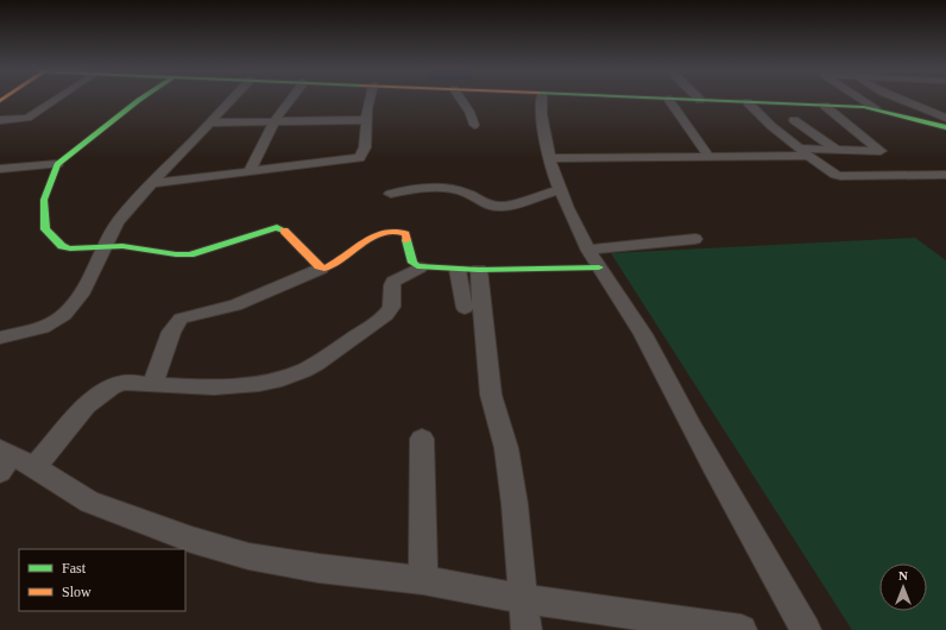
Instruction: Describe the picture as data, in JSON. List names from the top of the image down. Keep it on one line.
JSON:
{"legend":["Fast","Slow"],"north":"top"}
